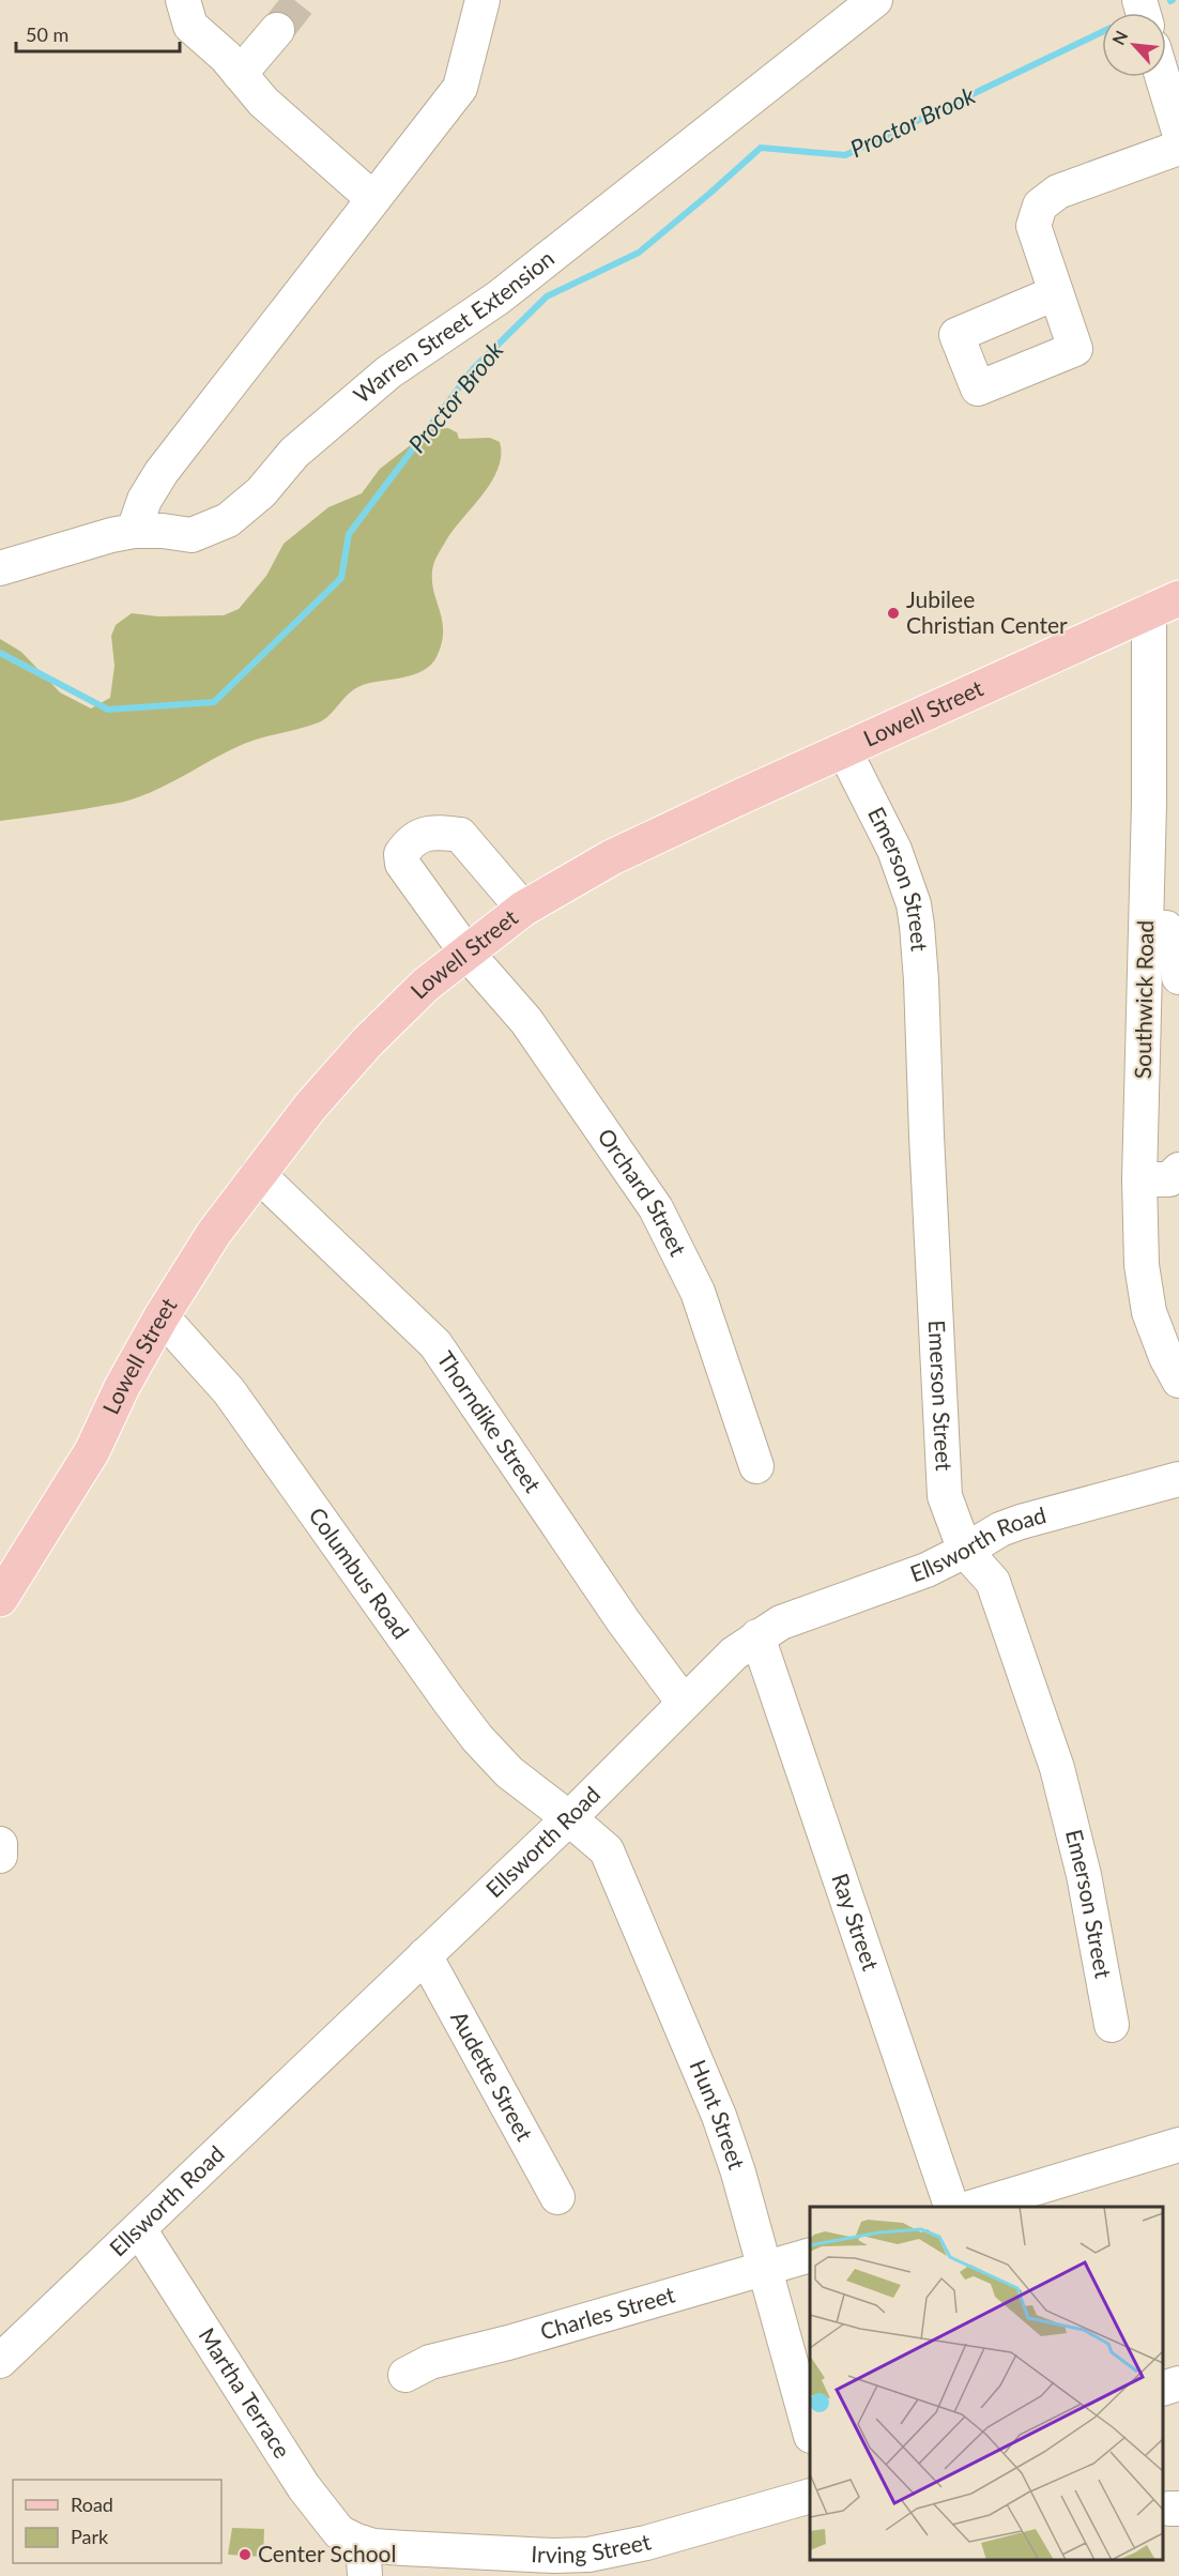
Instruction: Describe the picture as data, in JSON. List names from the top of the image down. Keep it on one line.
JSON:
{"streets":{"main road":["Lowell Street"],"street":["Warren Street Extension","Emerson Street","Southwick Road","Orchard Street","Thorndike Street","Ellsworth Road","Columbus Road","Ray Street","Audette Street","Hunt Street","Charles Street","Martha Terrace","Irving Street"]},"crossings":[["Lowell Street","Emerson Street"],["Lowell Street","Southwick Road"],["Lowell Street","Orchard Street"],["Lowell Street","Thorndike Street"],["Lowell Street","Columbus Road"],["Emerson Street","Ellsworth Road"],["Thorndike Street","Ellsworth Road"],["Ellsworth Road","Columbus Road"],["Ellsworth Road","Ray Street"],["Ellsworth Road","Audette Street"],["Ellsworth Road","Hunt Street"],["Ellsworth Road","Martha Terrace"],["Columbus Road","Hunt Street"],["Hunt Street","Charles Street"],["Martha Terrace","Irving Street"]],"water":["Proctor Brook"],"places":["Jubilee Christian Center","Center School"],"legend":["Road","Park"],"scale_bar":"50 m","north":"top left"}
